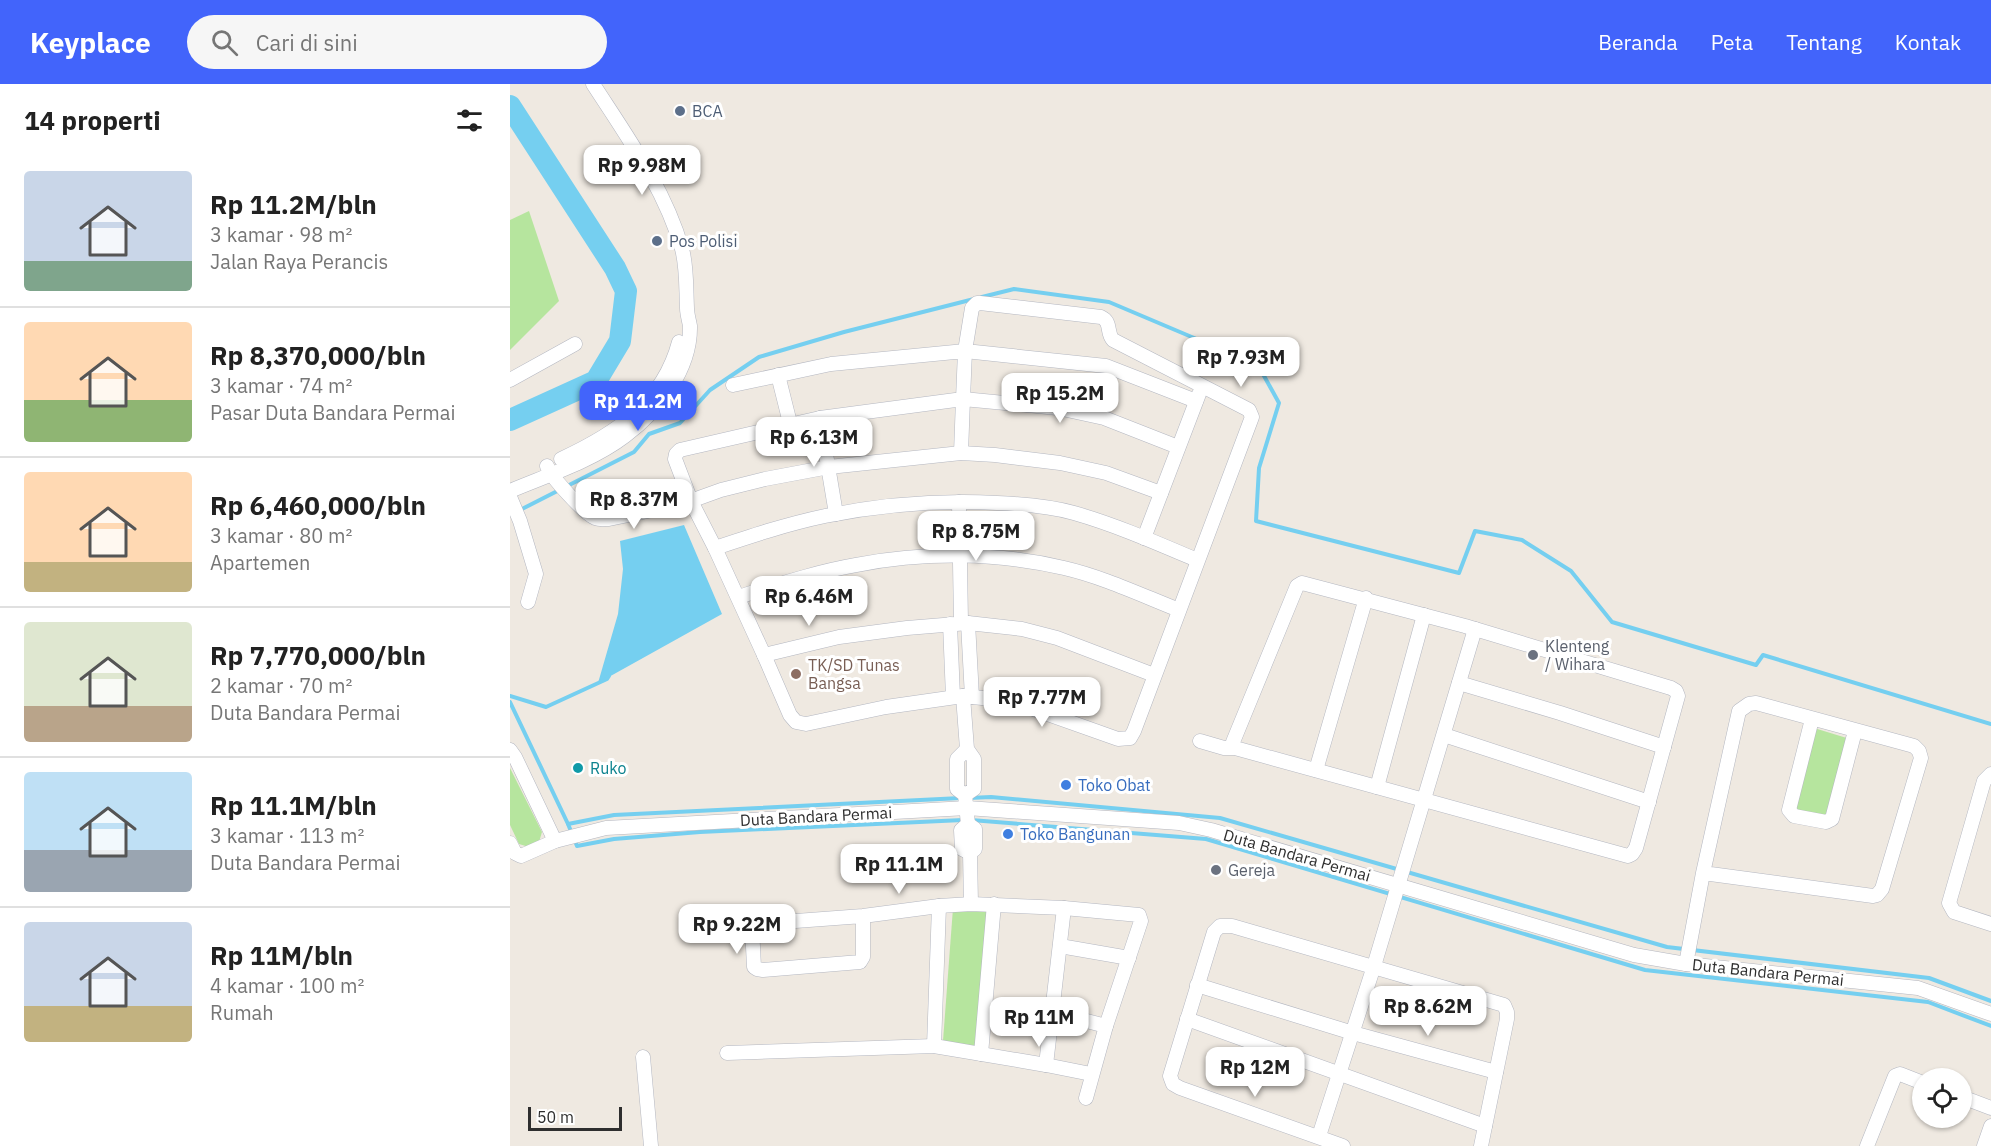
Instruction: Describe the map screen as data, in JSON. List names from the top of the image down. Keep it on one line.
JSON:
{"streets":{"street":["Duta Bandara Permai"]},"places":["BCA","Pos Polisi","Klenteng / Wihara","TK/SD Tunas Bangsa","Ruko","Toko Obat","Toko Bangunan","Gereja"],"scale_bar":"50 m","page":{"header":"Keyplace","search":"Cari di sini","nav":["Beranda","Peta","Tentang","Kontak"],"heading":"14 properti","price":["Rp 9.98M","Rp 7.93M","Rp 15.2M","Rp 11.2M","Rp 6.13M","Rp 8.37M","Rp 8.75M","Rp 6.46M","Rp 7.77M","Rp 11.1M","Rp 9.22M","Rp 8.62M","Rp 11M","Rp 12M"],"list":[{"name":"Rp 11.2M/bln","note":"3 kamar · 98 m² · Jalan Raya Perancis"},{"name":"Rp 8,370,000/bln","note":"3 kamar · 74 m² · Pasar Duta Bandara Permai"},{"name":"Rp 6,460,000/bln","note":"3 kamar · 80 m² · Apartemen"},{"name":"Rp 7,770,000/bln","note":"2 kamar · 70 m² · Duta Bandara Permai"},{"name":"Rp 11.1M/bln","note":"3 kamar · 113 m² · Duta Bandara Permai"},{"name":"Rp 11M/bln","note":"4 kamar · 100 m² · Rumah"}],"scale":"50 m"}}
